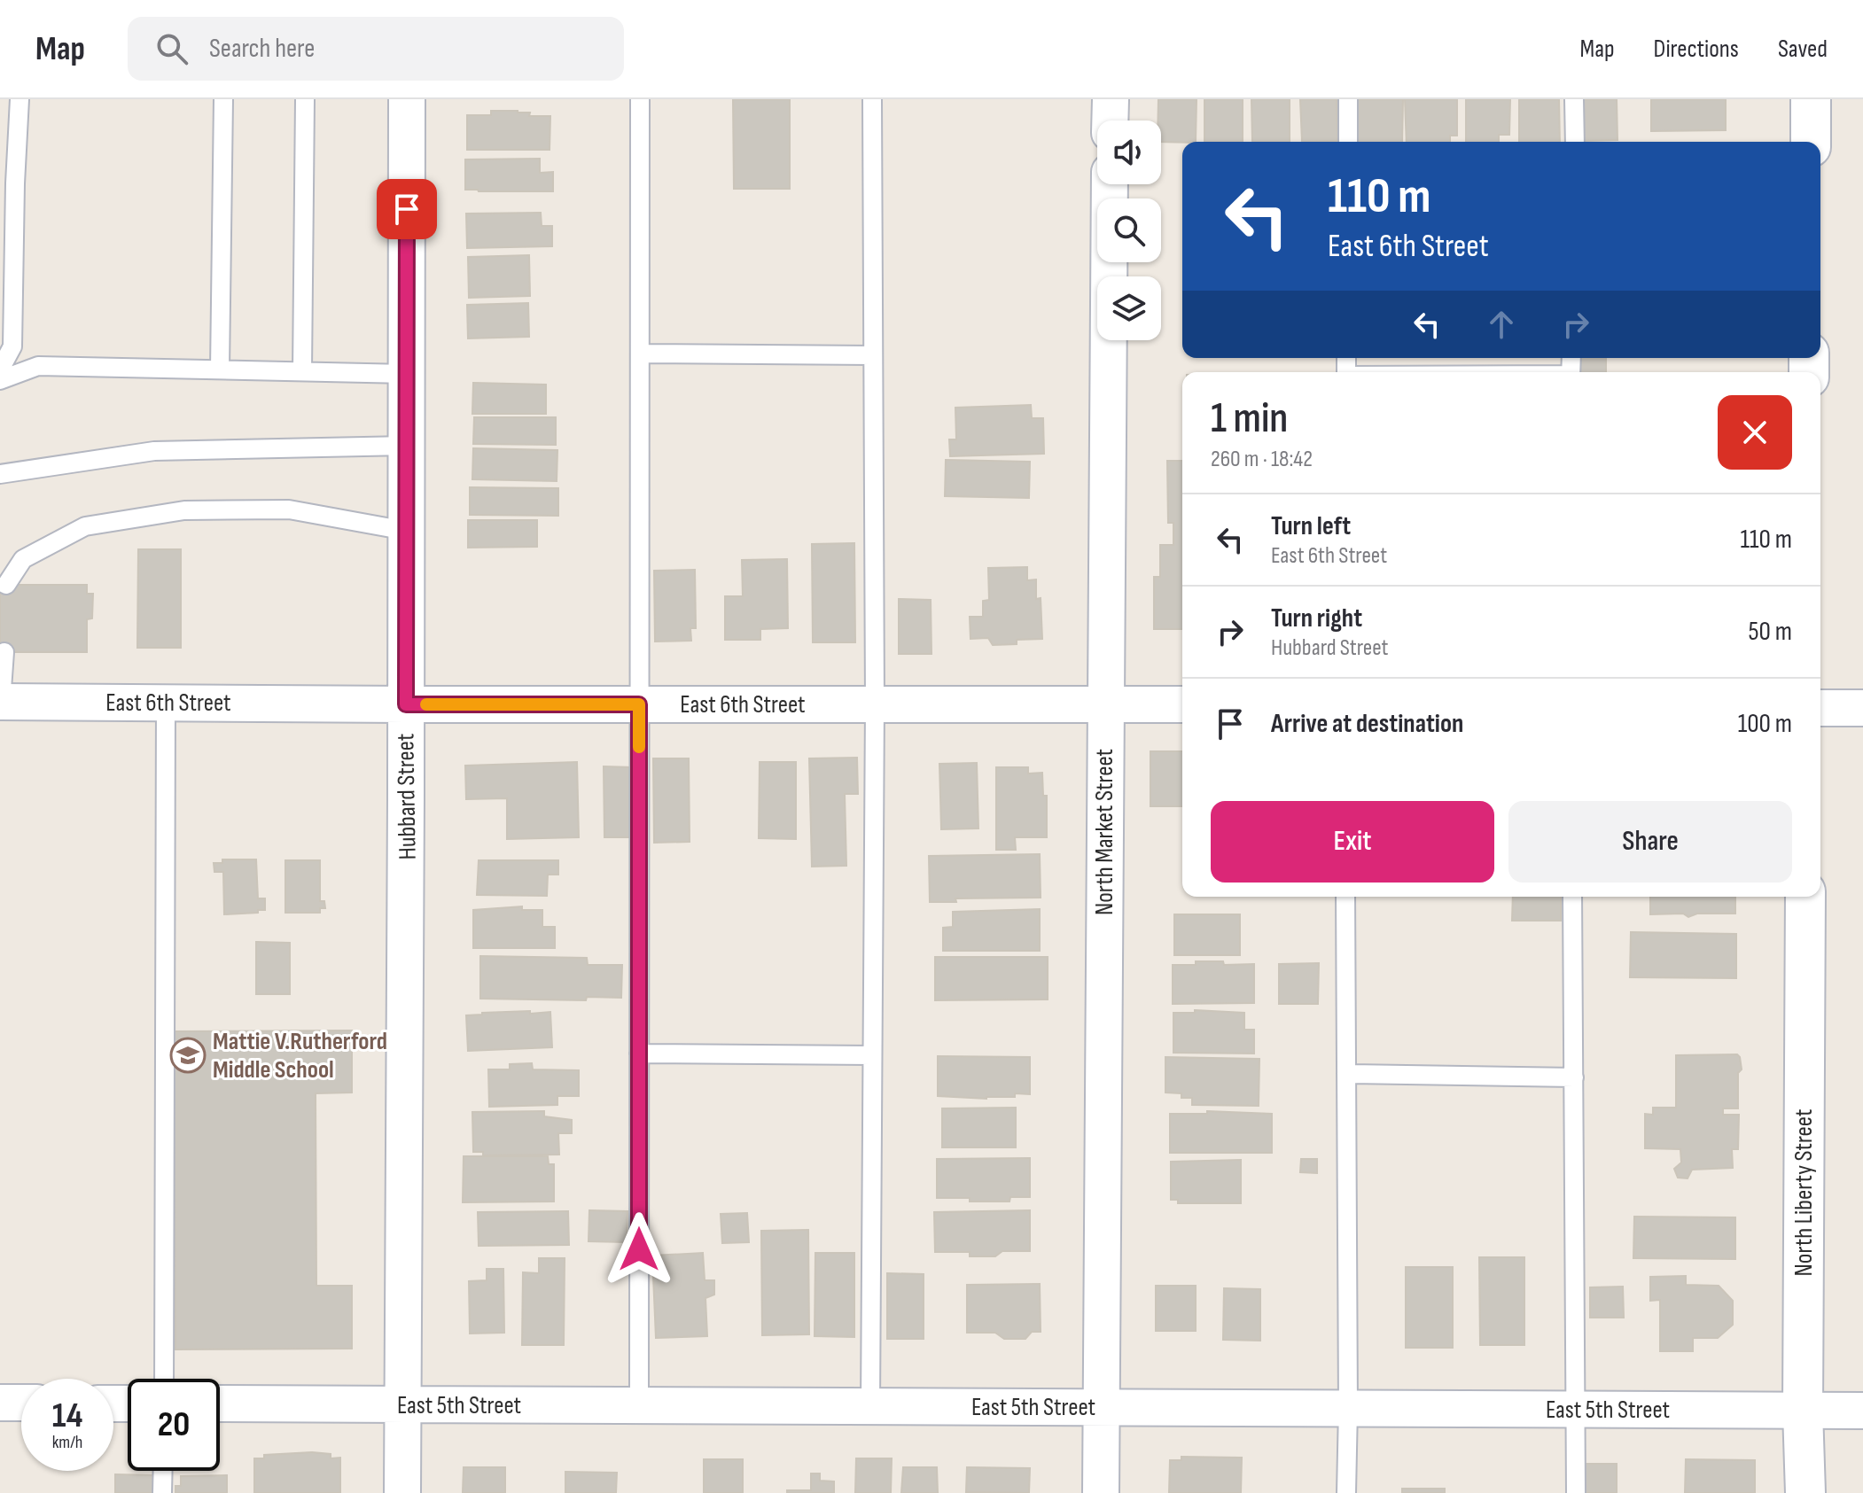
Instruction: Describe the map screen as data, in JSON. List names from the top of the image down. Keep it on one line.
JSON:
{"streets":{"street":["East 6th Street","Hubbard Street","North Market Street","North Liberty Street","East 5th Street"]},"crossings":[["East 6th Street","Hubbard Street"],["East 6th Street","North Market Street"],["Hubbard Street","East 5th Street"],["North Market Street","East 5th Street"],["North Liberty Street","East 5th Street"]],"places":{"school or university":["Mattie V.Rutherford Middle School"]},"page":{"header":"Map","search":"Search here","nav":["Map","Directions","Saved"],"turn":["110 m","East 6th Street"],"heading":["1 min","260 m · 18:42"],"list":[{"name":"Turn left","note":"East 6th Street","value":"110 m"},{"name":"Turn right","note":"Hubbard Street","value":"50 m"},{"name":"Arrive at destination","value":"100 m"}],"buttons":["Exit","Share"],"speed":"14 km/h","limit":"20"}}
